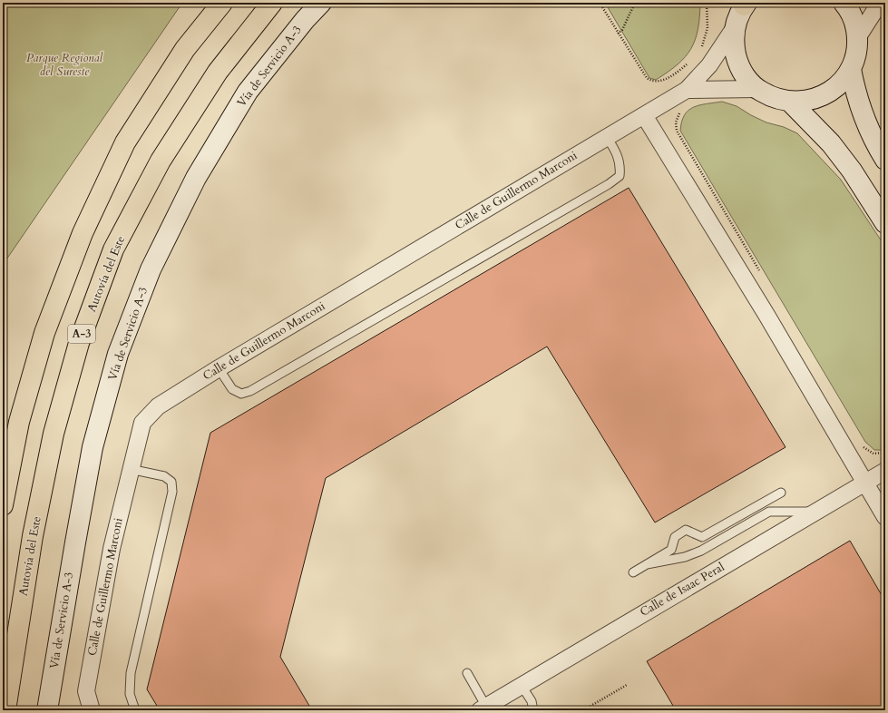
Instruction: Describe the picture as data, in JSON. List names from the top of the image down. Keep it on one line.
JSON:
{"streets":{"highway":["Autovía del Este","A-3"],"main road":["Vía de Servicio A-3"],"street":["Calle de Guillermo Marconi","Calle de Isaac Peral"]},"parks":["Parque Regional del Sureste"]}
